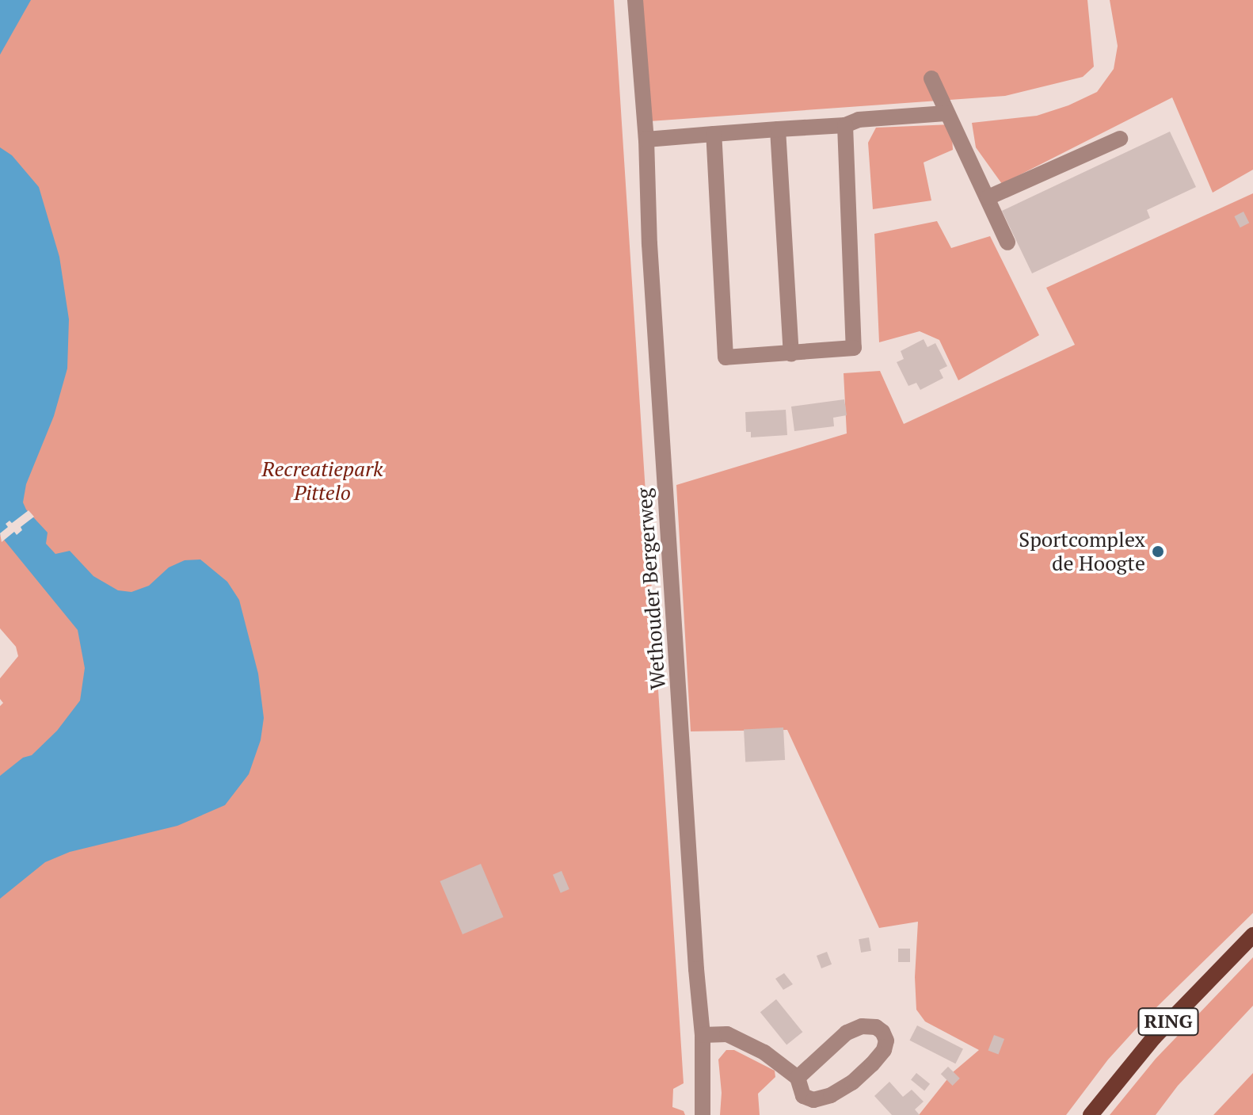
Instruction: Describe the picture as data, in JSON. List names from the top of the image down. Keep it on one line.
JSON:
{"streets":{"main road":["RING"],"street":["Wethouder Bergerweg"]},"parks":["Recreatiepark Pittelo"],"places":["Sportcomplex de Hoogte"]}
